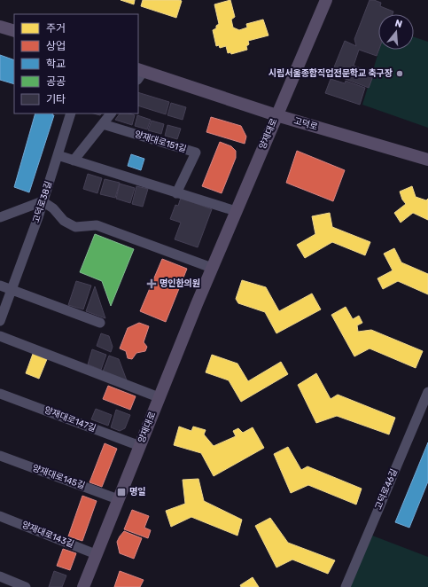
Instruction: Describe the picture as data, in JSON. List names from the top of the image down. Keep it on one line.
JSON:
{"streets":{"main road":["고덕로","양재대로"],"street":["양재대로151길","고덕로38길","양재대로147길","양재대로145길","고덕로46길","양재대로143길"]},"crossings":[["고덕로","양재대로"],["양재대로","양재대로147길"],["양재대로","양재대로145길"],["양재대로","양재대로143길"]],"places":{"other":["시립서울종합직업전문학교 축구장"],"health":["명인한의원"],"transit":["명일"]},"legend":["주거","상업","학교","공공","기타"],"north":"top"}
